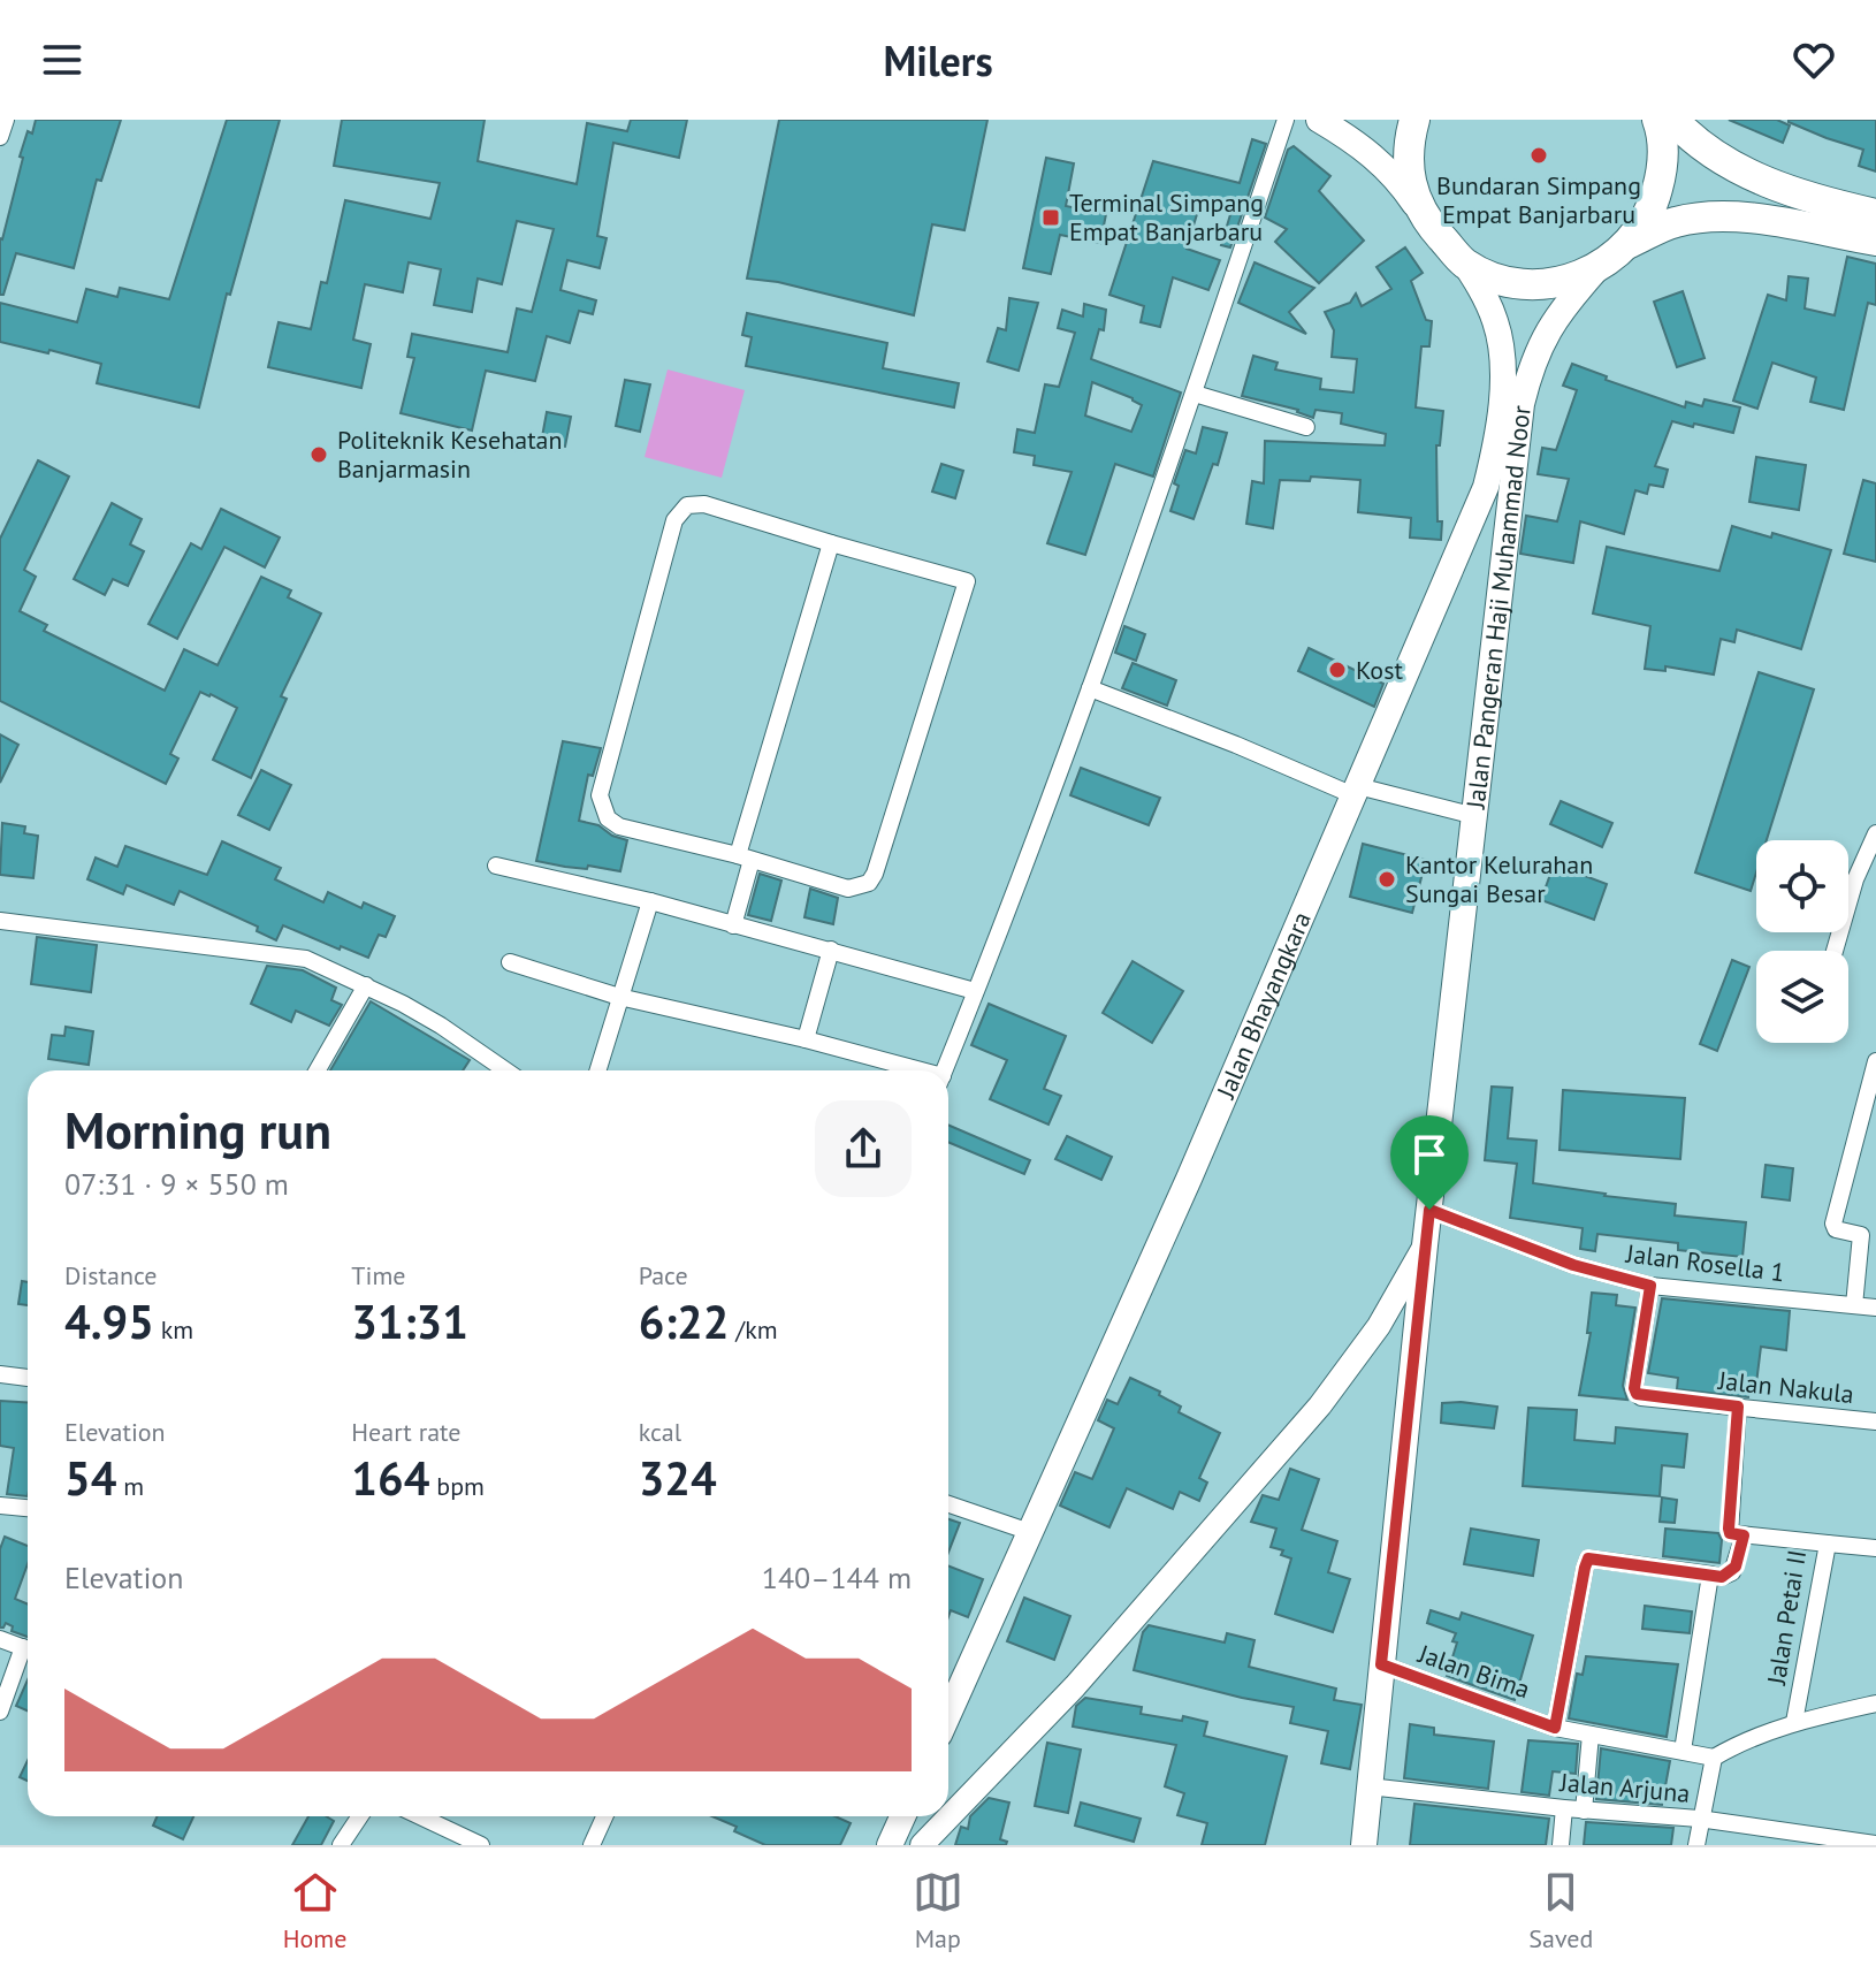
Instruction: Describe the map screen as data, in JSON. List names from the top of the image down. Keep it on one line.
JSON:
{"streets":{"main road":["Jalan Pangeran Haji Muhammad Noor","Jalan Bhayangkara"],"street":["Jalan Rosella 1","Jalan Nakula","Jalan Petai II","Jalan Bima","Jalan Arjuna"]},"crossings":[["Jalan Pangeran Haji Muhammad Noor","Jalan Rosella 1"],["Jalan Pangeran Haji Muhammad Noor","Jalan Bima"],["Jalan Pangeran Haji Muhammad Noor","Jalan Arjuna"],["Jalan Rosella 1","Jalan Nakula"]],"places":{"other":["Bundaran Simpang Empat Banjarbaru","Politeknik Kesehatan Banjarmasin","Kost","Kantor Kelurahan Sungai Besar"],"transit":["Terminal Simpang Empat Banjarbaru"]},"page":{"header":"Milers","heading":["Morning run","07:31 · 9 × 550 m"],"stats":[["Distance","4.95 km"],["Time","31:31"],["Pace","6:22 /km"],["Elevation","54 m"],["Heart rate","164 bpm"],["kcal","324"]],"chart":["Elevation","140–144 m"],"tabs":["Home","Map","Saved"]}}
